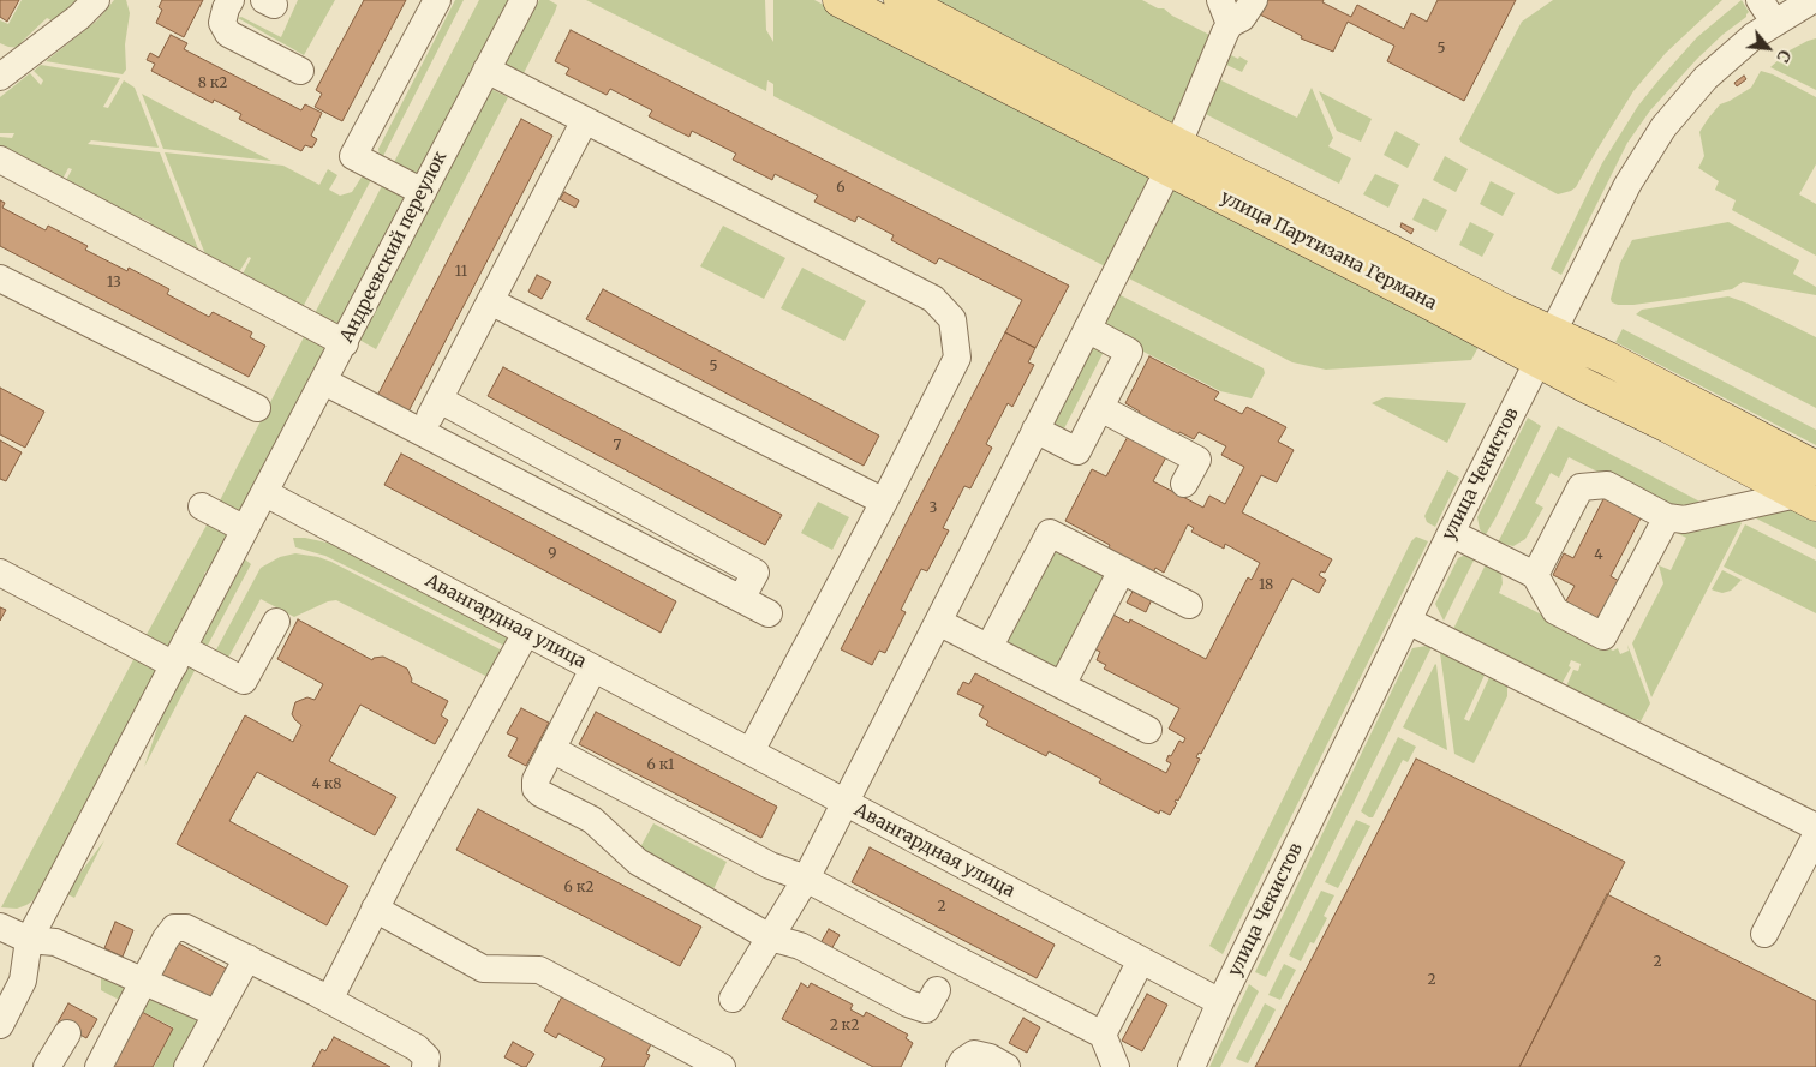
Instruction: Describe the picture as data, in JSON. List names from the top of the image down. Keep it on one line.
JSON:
{"streets":{"main road":["улица Партизана Германа"],"street":["Андреевский переулок","улица Чекистов","Авангардная улица"]},"crossings":[["Андреевский переулок","Авангардная улица"],["улица Партизана Германа","улица Чекистов"],["улица Чекистов","Авангардная улица"]],"house_numbers":["5","8 к2","6","11","13","5","7","3","9","4","18","6 к1","4 к8","6 к2","2","2","2","2 к2"],"north":"bottom right"}
